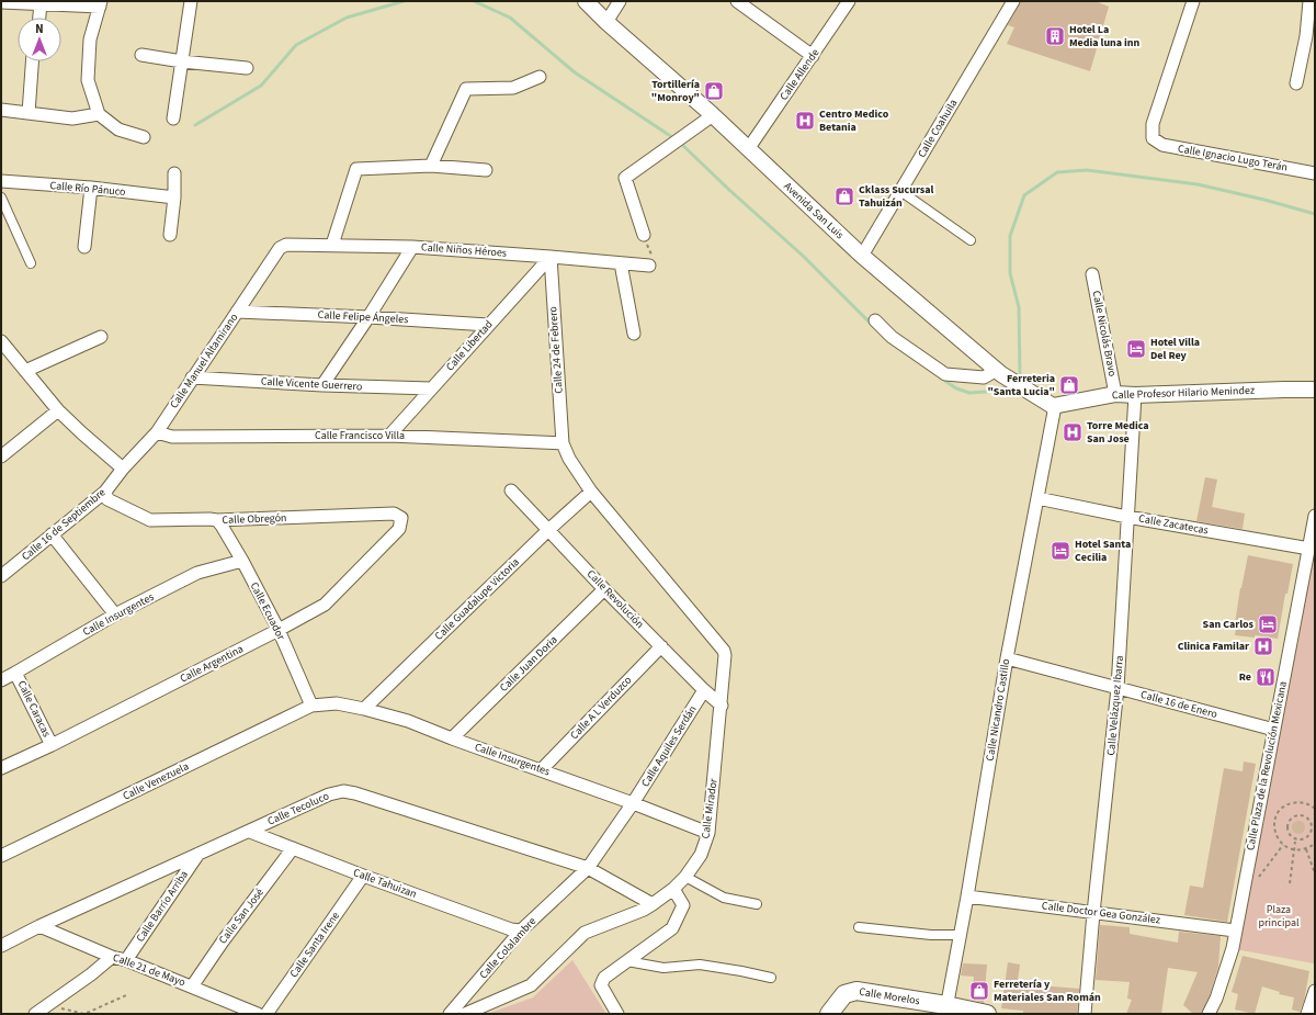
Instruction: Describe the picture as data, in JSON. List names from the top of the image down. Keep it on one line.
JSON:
{"streets":{"main road":["Calle Morelos"],"street":["Calle Allende","Calle Coahuila","Calle Ignacio Lugo Terán","Calle Río Pánuco","Avenida San Luis","Calle Niños Héroes","Calle Felipe Ángeles","Calle Nicolás Bravo","Calle Libertad","Calle 24 de Febrero","Calle Manuel Altamirano","Calle Vicente Guerrero","Calle Profesor Hilario Menindez","Calle Francisco Villa","Calle Obregón","Calle 16 de Septiembre","Calle Zacatecas","Calle Guadalupe Victoria","Calle Revolución","Calle Ecuador","Calle Insurgentes","Calle Argentina","Calle Juan Doria","Calle 16 de Enero","Calle Velázquez Ibarra","Calle A L Verduzco","Calle Caracas","Calle Nicandro Castillo","Calle Aquiles Serdán","Calle Plaza de la Revolución Mexicana","Calle Venezuela","Calle Tecoluco","Calle Mirador","Calle Tahuizan","Calle Barrio Arriba","Calle Doctor Gea González","Calle San José","Calle Santa Irene","Calle Colalambre","Calle 21 de Mayo"]},"crossings":[["Calle Allende","Avenida San Luis"],["Calle Coahuila","Avenida San Luis"],["Avenida San Luis","Calle Profesor Hilario Menindez"],["Avenida San Luis","Calle Nicandro Castillo"],["Calle Niños Héroes","Calle Libertad"],["Calle Niños Héroes","Calle 24 de Febrero"],["Calle Niños Héroes","Calle Manuel Altamirano"],["Calle Felipe Ángeles","Calle Libertad"],["Calle Felipe Ángeles","Calle Manuel Altamirano"],["Calle Nicolás Bravo","Calle Profesor Hilario Menindez"],["Calle Libertad","Calle 24 de Febrero"],["Calle Libertad","Calle Vicente Guerrero"],["Calle Libertad","Calle Francisco Villa"],["Calle 24 de Febrero","Calle Francisco Villa"],["Calle 24 de Febrero","Calle Guadalupe Victoria"],["Calle 24 de Febrero","Calle Mirador"],["Calle Manuel Altamirano","Calle Vicente Guerrero"],["Calle Manuel Altamirano","Calle Francisco Villa"],["Calle Manuel Altamirano","Calle 16 de Septiembre"],["Calle Profesor Hilario Menindez","Calle Velázquez Ibarra"],["Calle Profesor Hilario Menindez","Calle Nicandro Castillo"],["Calle Obregón","Calle 16 de Septiembre"],["Calle Obregón","Calle Ecuador"],["Calle Obregón","Calle Argentina"],["Calle Zacatecas","Calle Velázquez Ibarra"],["Calle Zacatecas","Calle Nicandro Castillo"],["Calle Zacatecas","Calle Plaza de la Revolución Mexicana"],["Calle Guadalupe Victoria","Calle Revolución"],["Calle Guadalupe Victoria","Calle Insurgentes"],["Calle Revolución","Calle Juan Doria"],["Calle Revolución","Calle A L Verduzco"],["Calle Revolución","Calle Aquiles Serdán"],["Calle Revolución","Calle Mirador"],["Calle Ecuador","Calle Insurgentes"],["Calle Ecuador","Calle Argentina"],["Calle Ecuador","Calle Venezuela"],["Calle Insurgentes","Calle Juan Doria"],["Calle Insurgentes","Calle A L Verduzco"],["Calle Insurgentes","Calle Caracas"],["Calle Insurgentes","Calle Aquiles Serdán"],["Calle Insurgentes","Calle Venezuela"],["Calle Insurgentes","Calle Mirador"],["Calle Argentina","Calle Caracas"],["Calle 16 de Enero","Calle Velázquez Ibarra"],["Calle 16 de Enero","Calle Nicandro Castillo"],["Calle 16 de Enero","Calle Plaza de la Revolución Mexicana"],["Calle Velázquez Ibarra","Calle Doctor Gea González"],["Calle Nicandro Castillo","Calle Doctor Gea González"],["Calle Nicandro Castillo","Calle Morelos"],["Calle Aquiles Serdán","Calle Tecoluco"],["Calle Aquiles Serdán","Calle Colalambre"],["Calle Plaza de la Revolución Mexicana","Calle Doctor Gea González"],["Calle Tecoluco","Calle Mirador"],["Calle Tecoluco","Calle Tahuizan"],["Calle Tecoluco","Calle Barrio Arriba"],["Calle Tecoluco","Calle Colalambre"],["Calle Tecoluco","Calle 21 de Mayo"],["Calle Tahuizan","Calle San José"],["Calle Tahuizan","Calle Santa Irene"],["Calle Tahuizan","Calle Colalambre"],["Calle Barrio Arriba","Calle 21 de Mayo"],["Calle San José","Calle 21 de Mayo"]],"parks":["Plaza principal"],"places":{"building":["Hotel La Media luna inn"],"shop":["Tortillería \"Monroy\"","Cklass Sucursal Tahuizán","Ferreteria \"Santa Lucia\"","Ferretería y Materiales San Román"],"hospital":["Centro Medico Betania","Torre Medica San Jose","Clinica Familar"],"hotel":["Hotel Villa Del Rey","Hotel Santa Cecilia","San Carlos"],"restaurant":["Re"]},"north":"top"}
